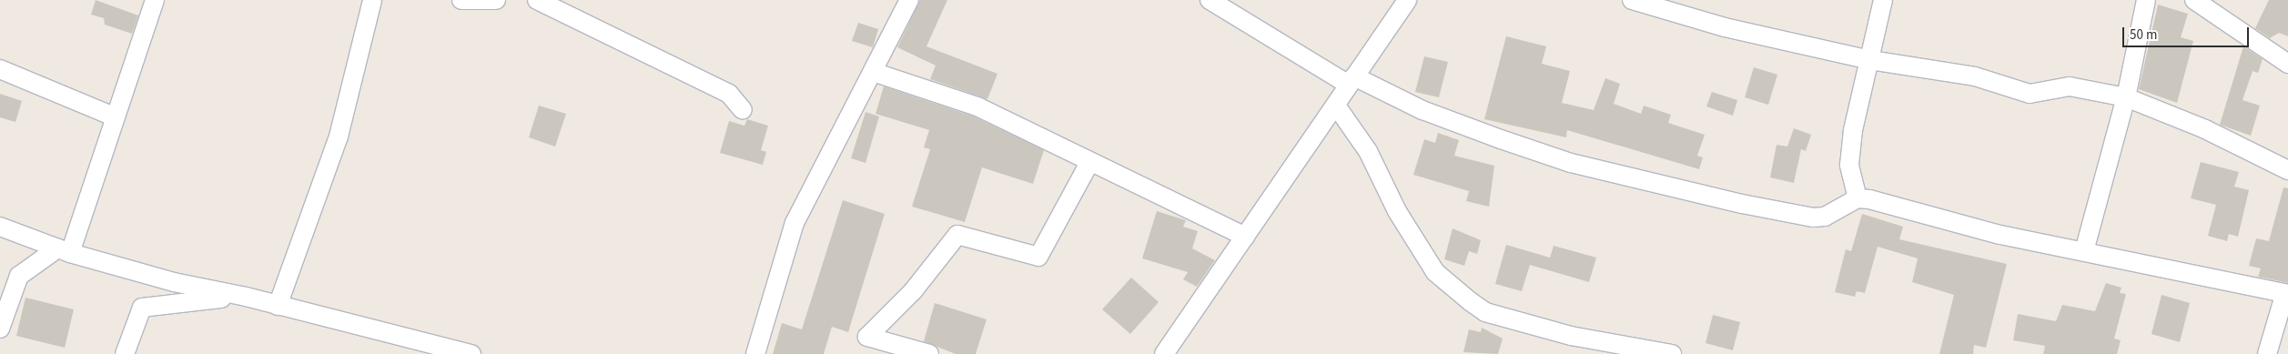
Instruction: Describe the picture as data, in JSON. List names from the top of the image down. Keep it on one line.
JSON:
{"scale_bar":"50 m"}
